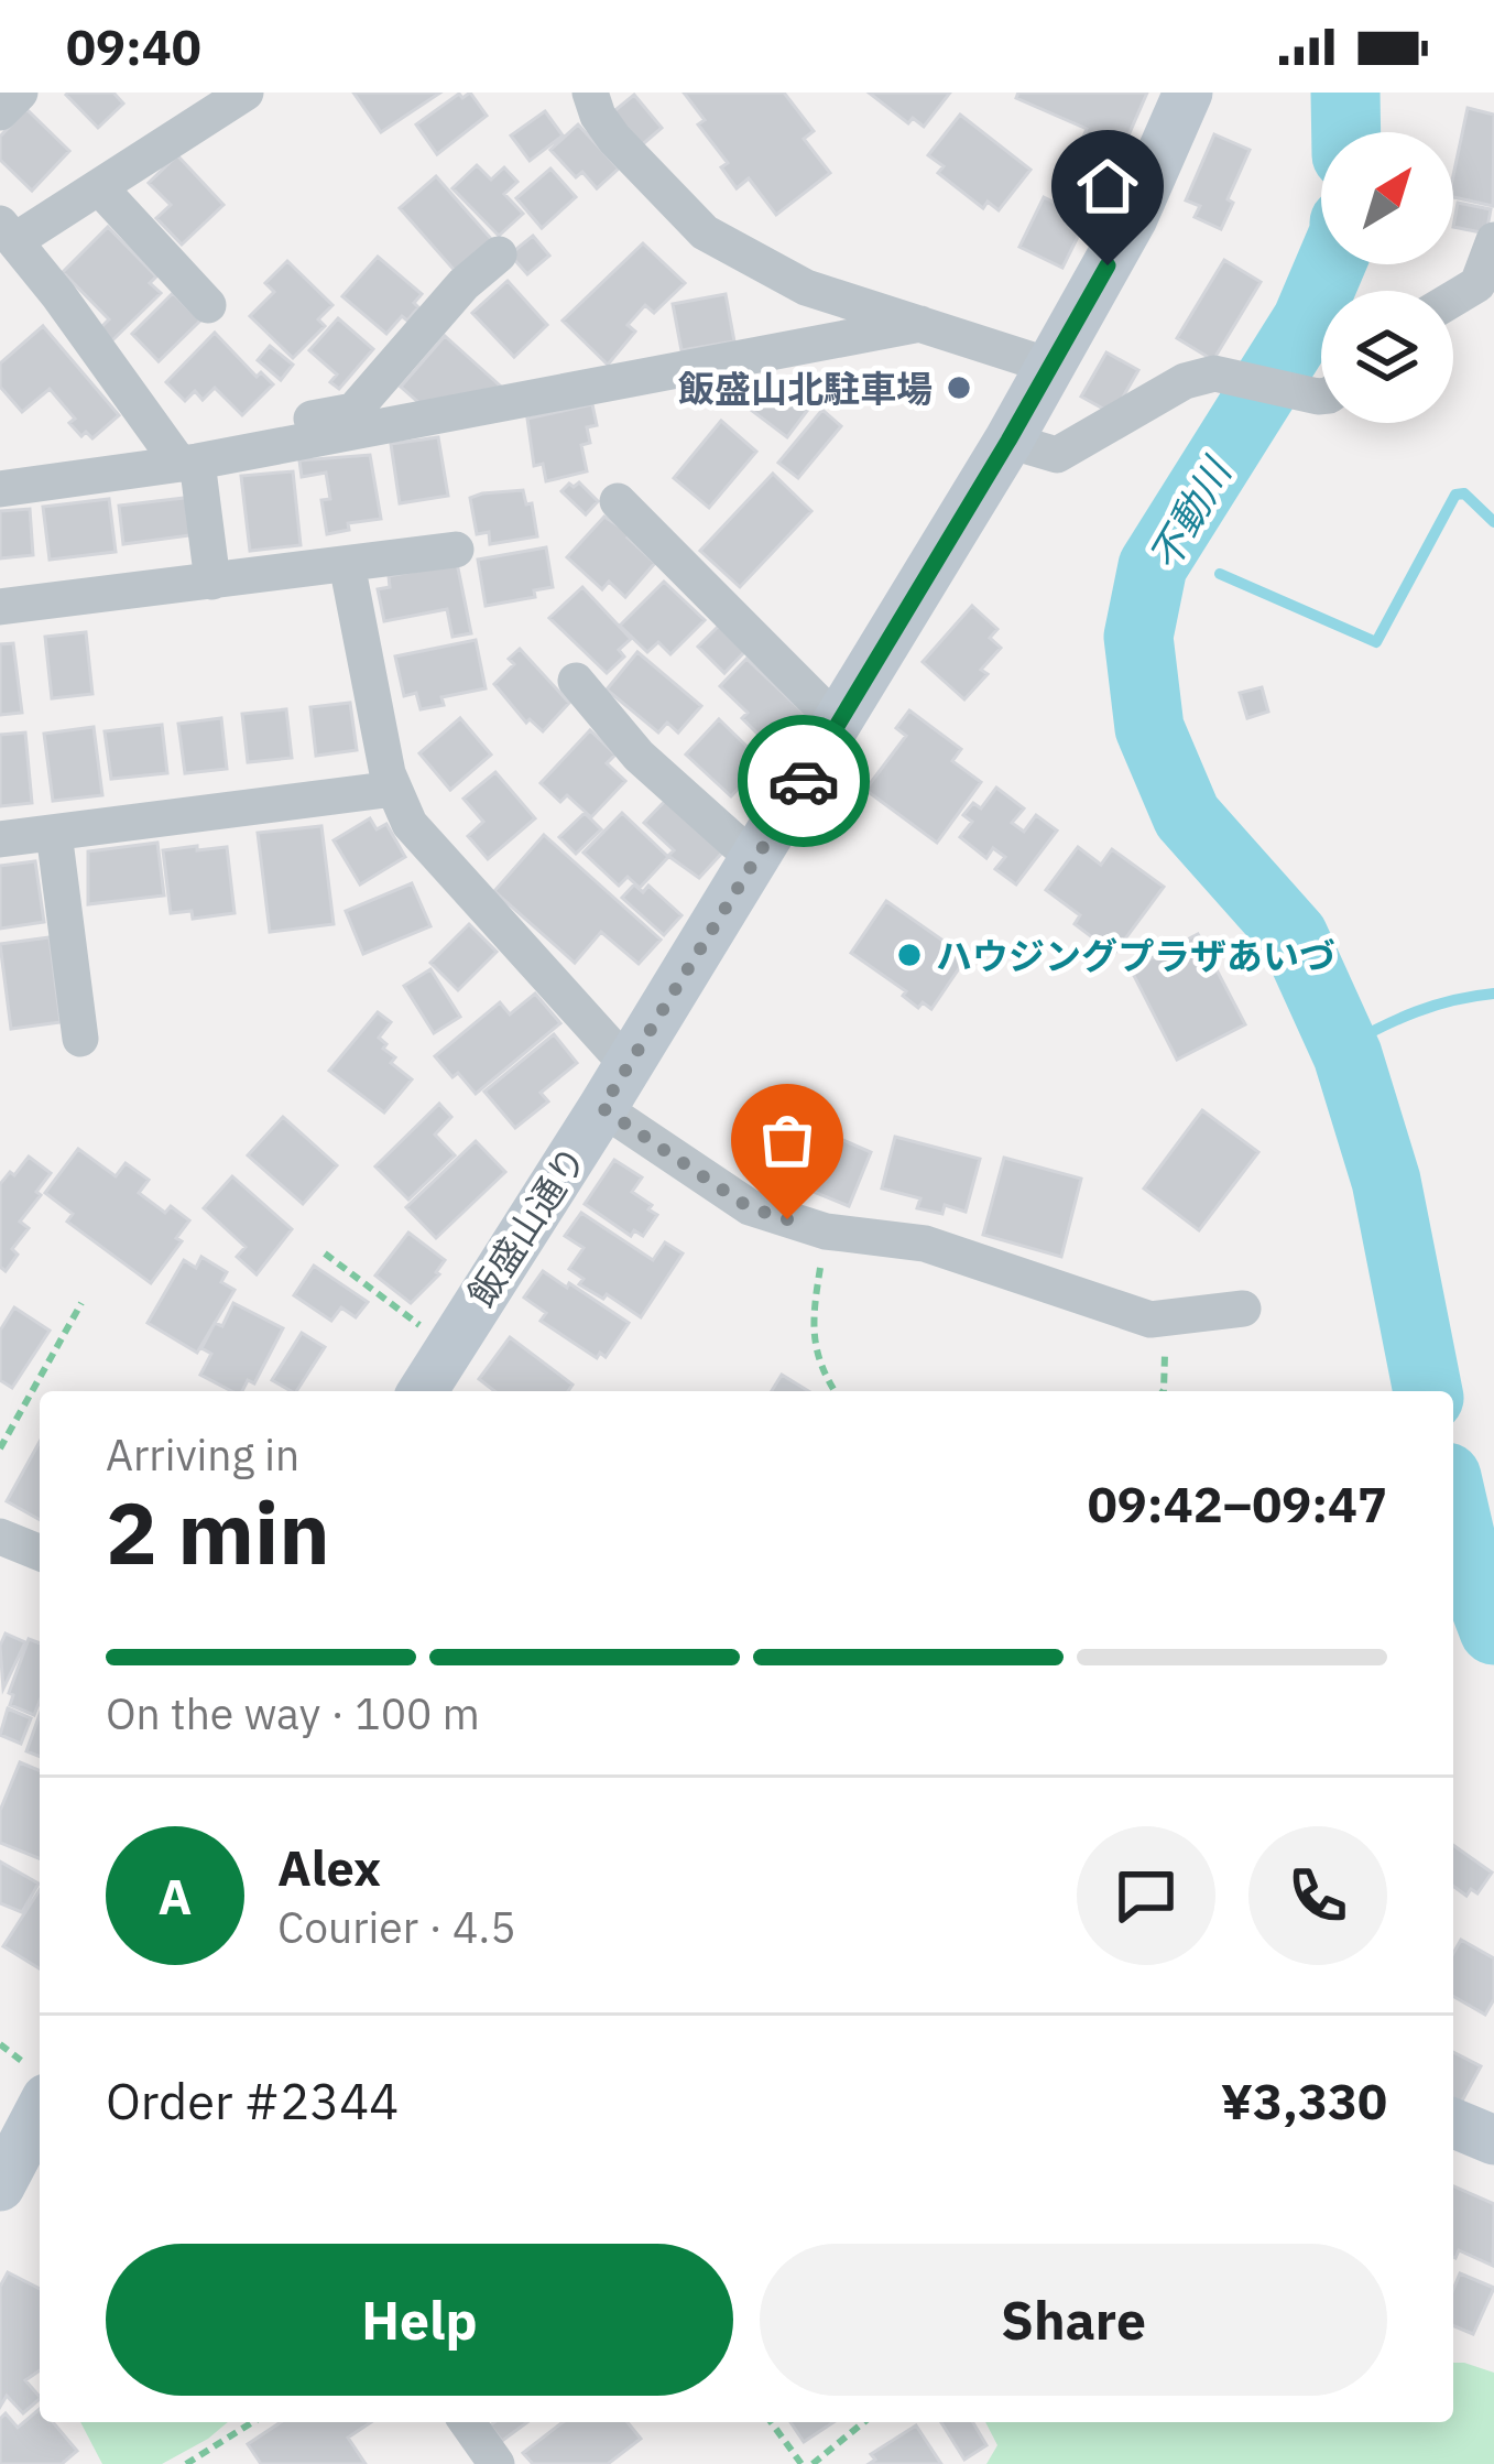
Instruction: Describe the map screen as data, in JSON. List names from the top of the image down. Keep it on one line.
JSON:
{"streets":{"street":["飯盛山通り"]},"water":["不動川"],"places":["飯盛山北駐車場","ハウジングプラザあいづ"],"north":"top right","page":{"status":"09:40","heading":["2 min","Arriving in","09:42–09:47"],"panel":["Alex","Courier · 4.5","Order #2344","¥3,330"],"bar":"On the way · 100 m","round":"A","buttons":["Help","Share"]}}
